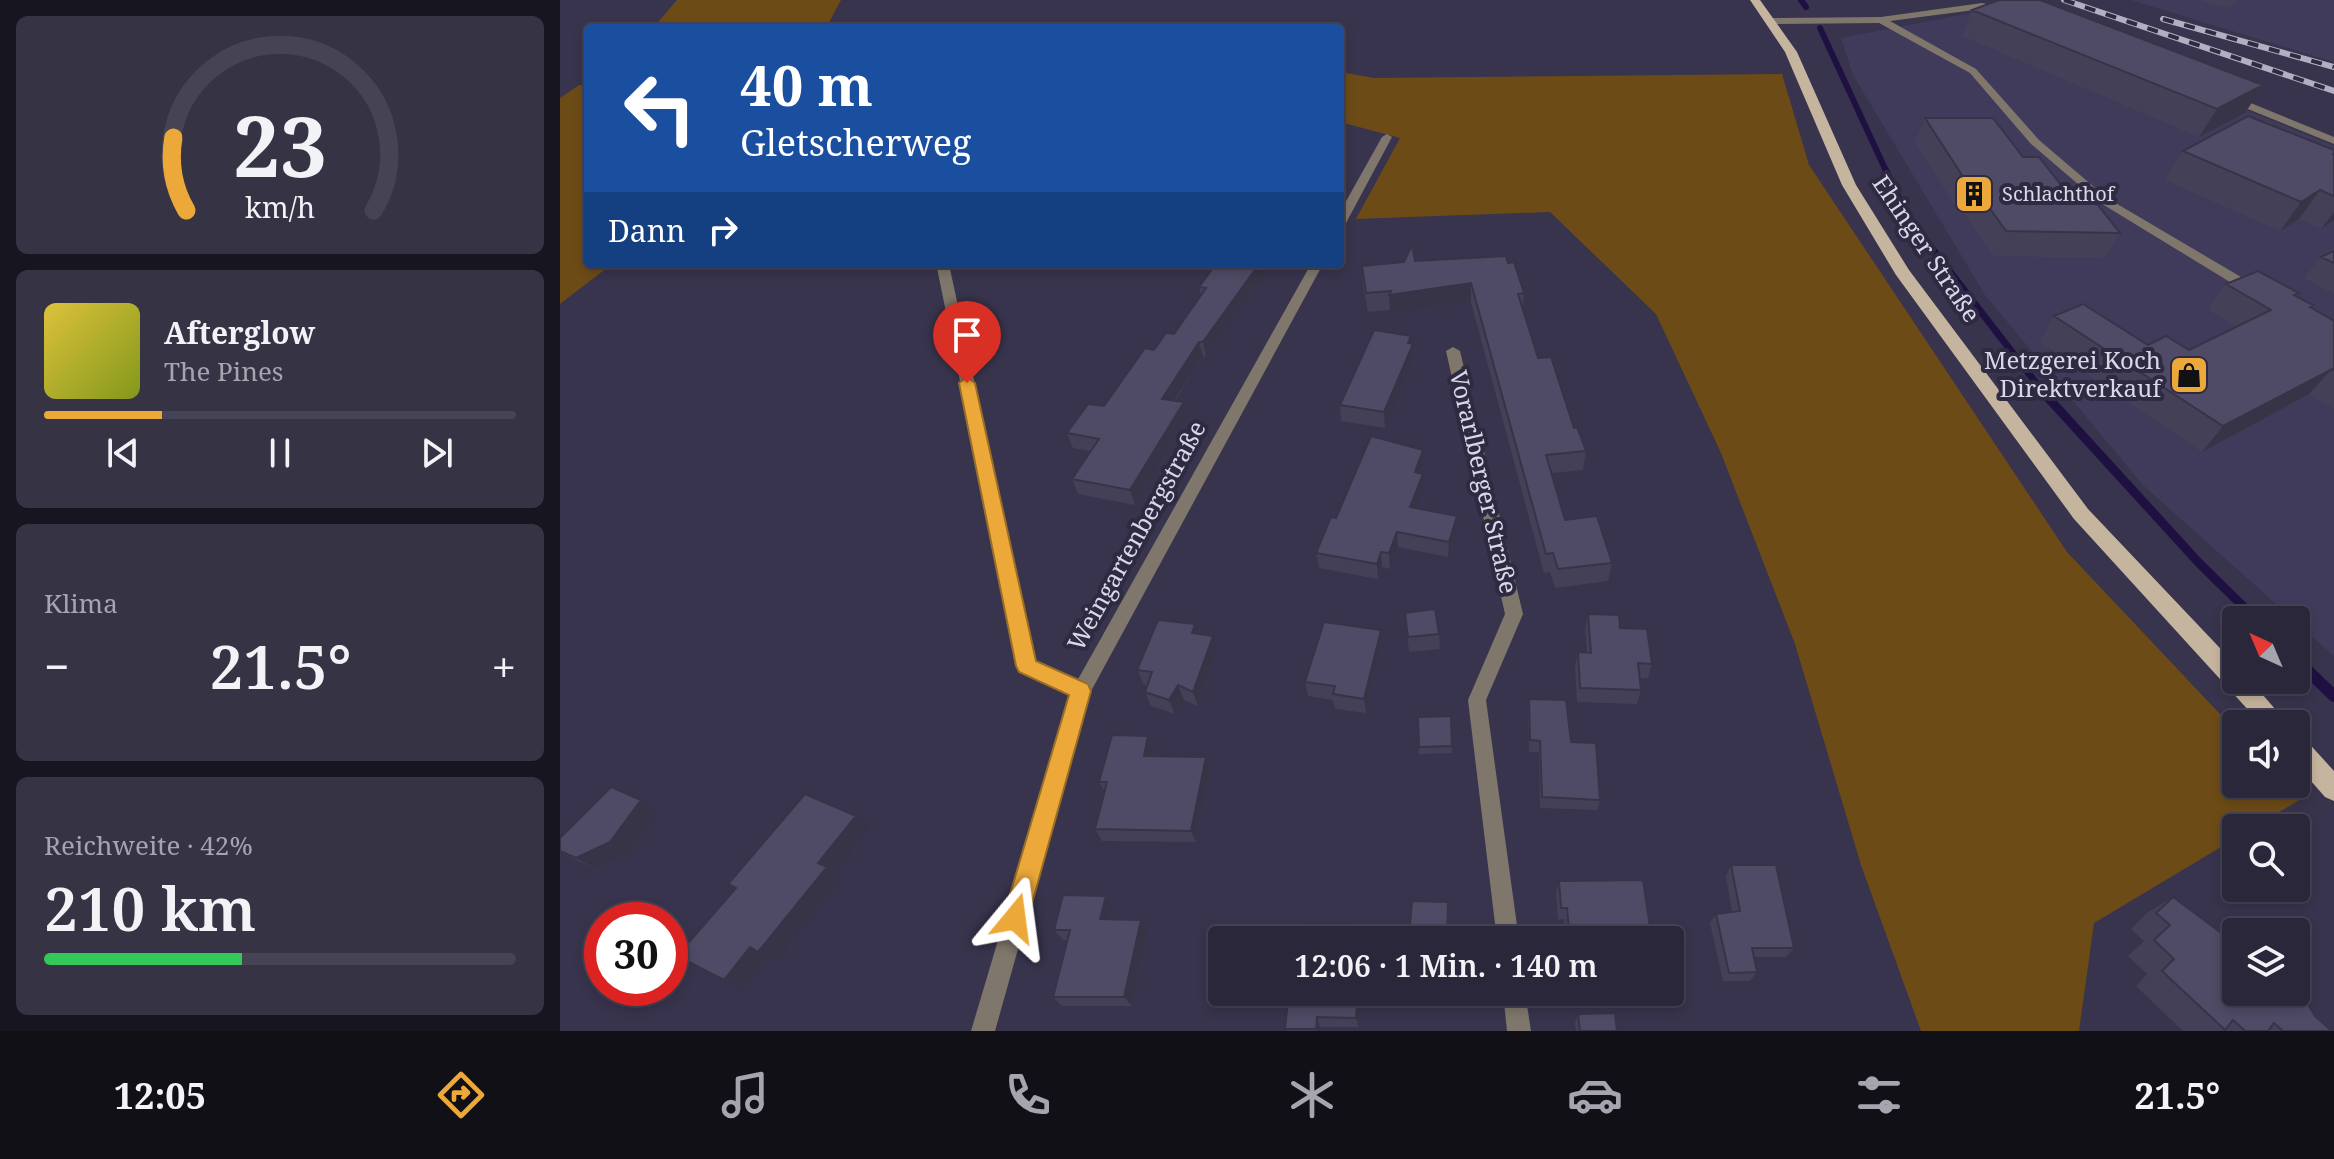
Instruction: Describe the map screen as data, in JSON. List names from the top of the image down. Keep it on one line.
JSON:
{"streets":{"main road":["Ehinger Straße"],"street":["Vorarlberger Straße","Weingartenbergstraße"]},"places":{"building":["Schlachthof"],"shop":["Metzgerei Koch Direktverkauf"]},"north":"top left","page":{"turn":["40 m","Gletscherweg"],"then":"Dann","song":["Afterglow","The Pines"],"tile":["Klima",["Reichweite · 42%","210 km"]],"heat":["−","21.5°","+"],"limit":"30","trip":"12:06 · 1 Min. · 140 m","tabs":["12:05","21.5°"],"gauge":["23","km/h"]}}
